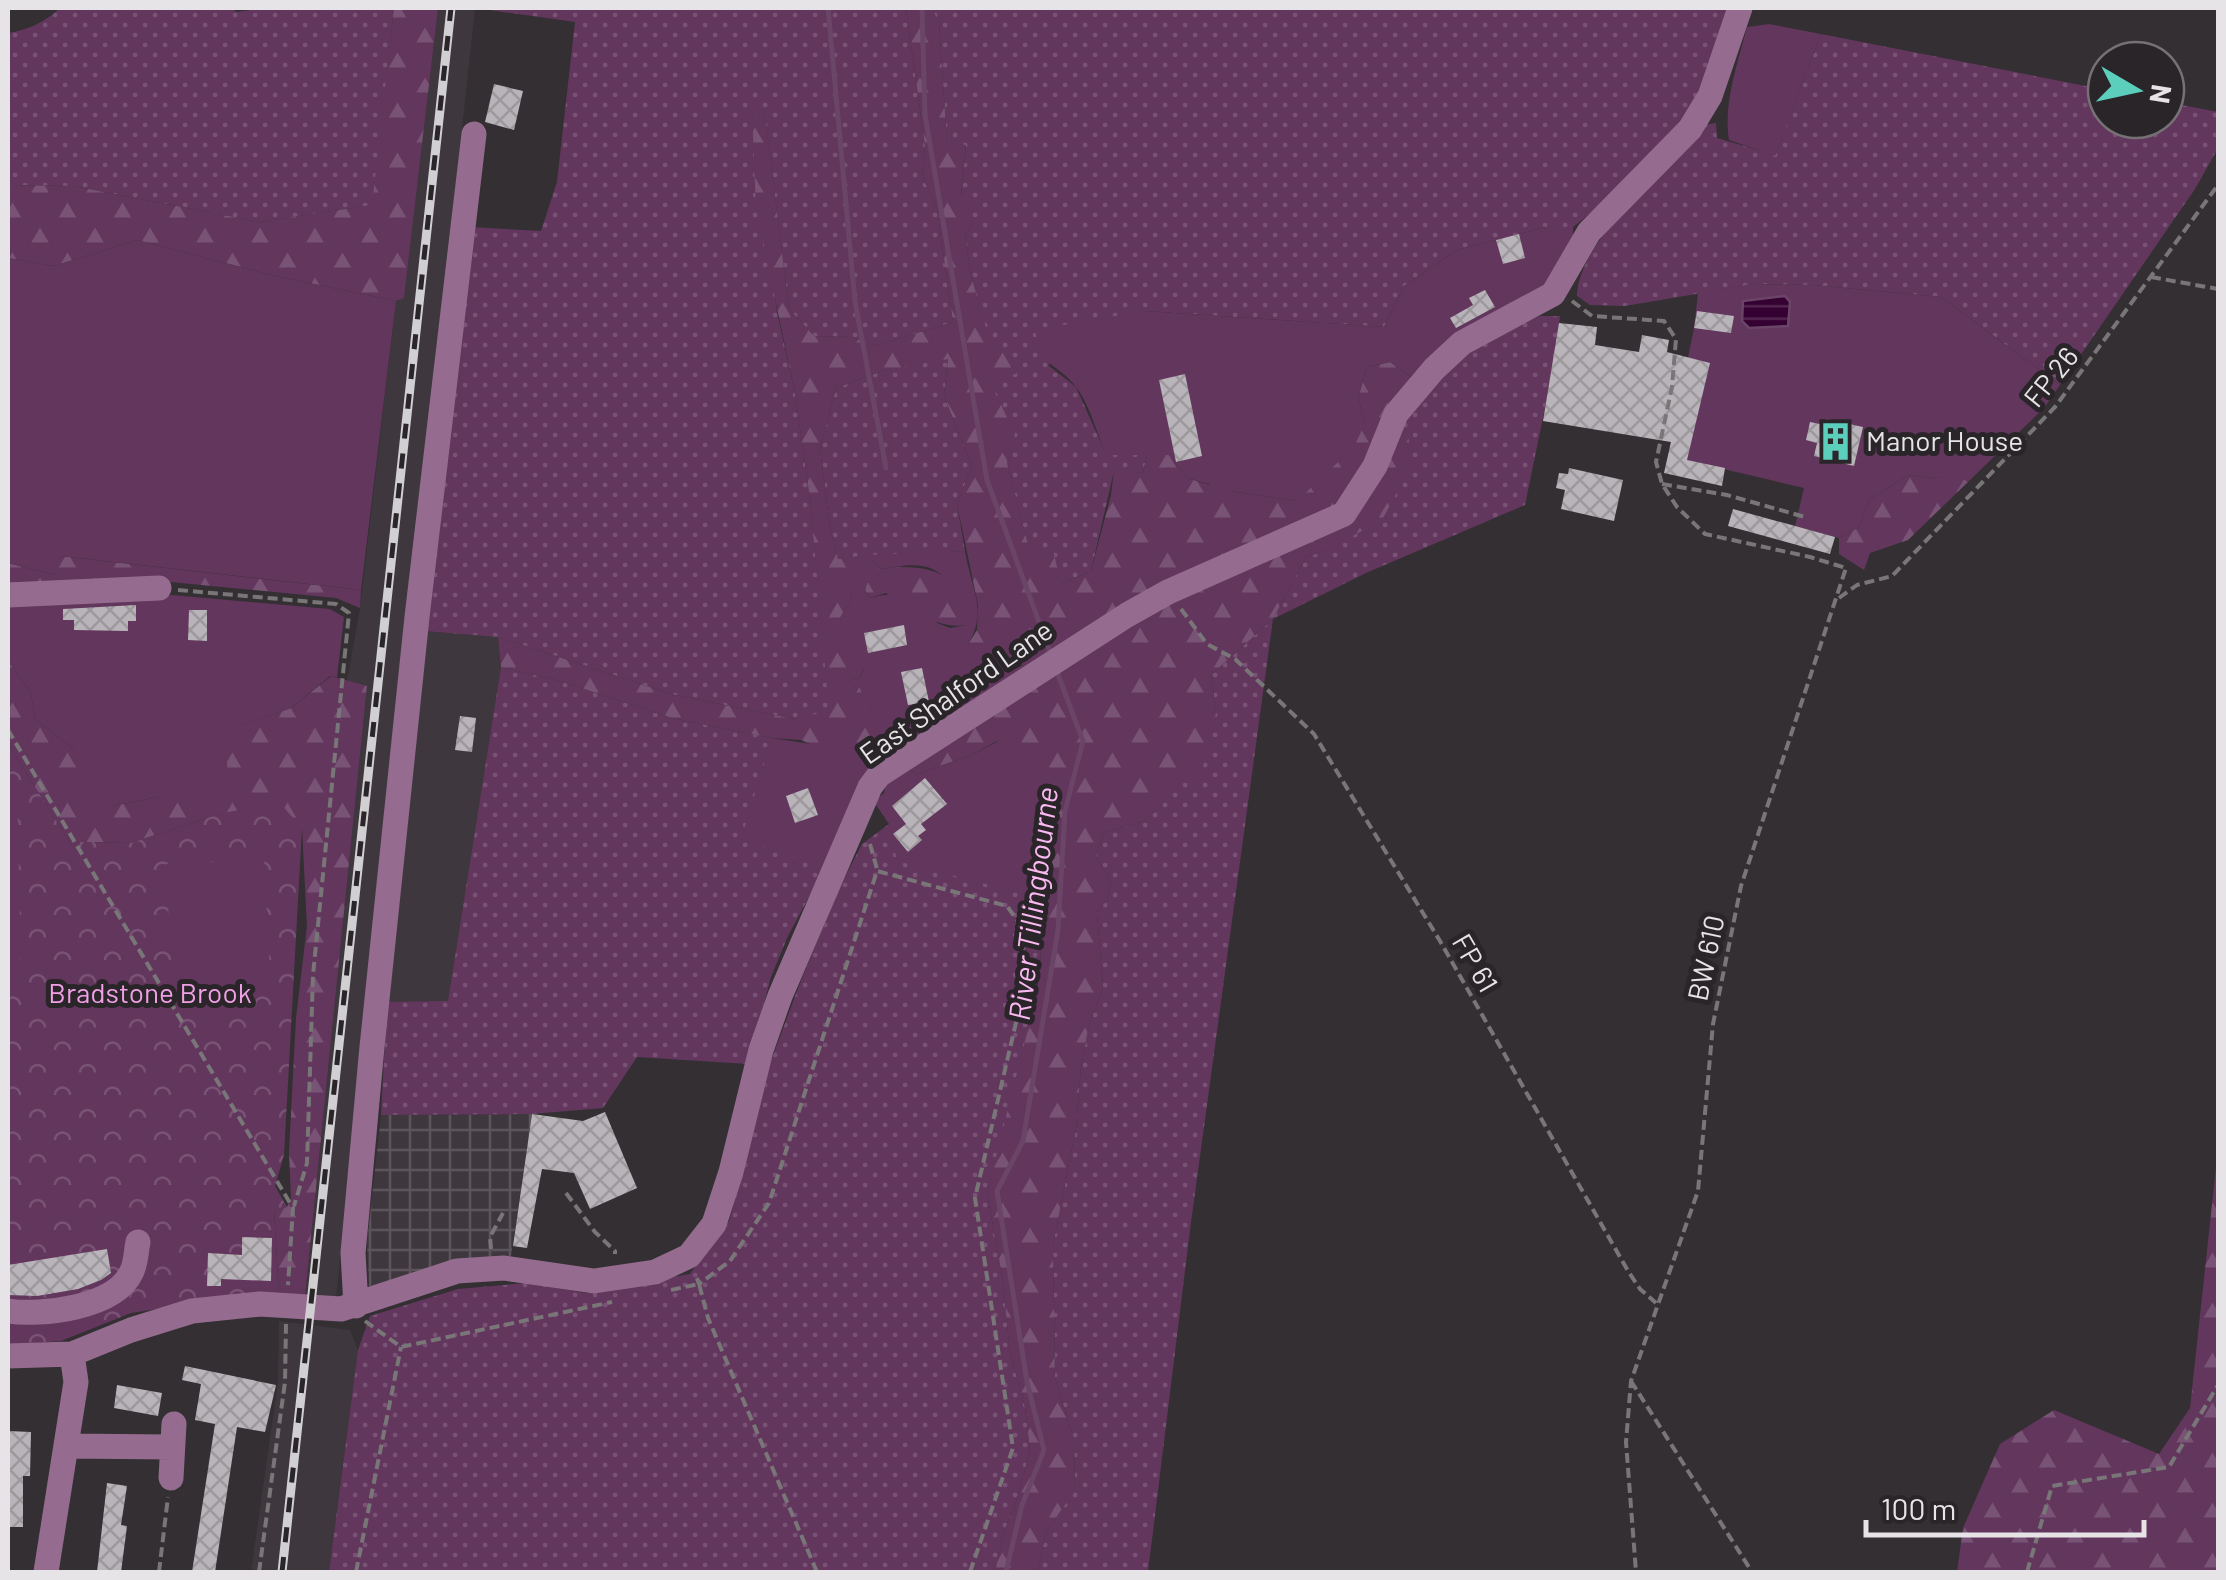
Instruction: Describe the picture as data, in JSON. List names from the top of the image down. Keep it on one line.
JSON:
{"streets":{"street":["East Shalford Lane"],"path":["FP 26","BW 610","FP 61"]},"crossings":[["FP 26","BW 610"],["East Shalford Lane","FP 61"],["BW 610","FP 61"]],"water":["River Tillingbourne"],"parks":["Bradstone Brook"],"places":{"building":["Manor House"]},"scale_bar":"100 m","north":"right"}
